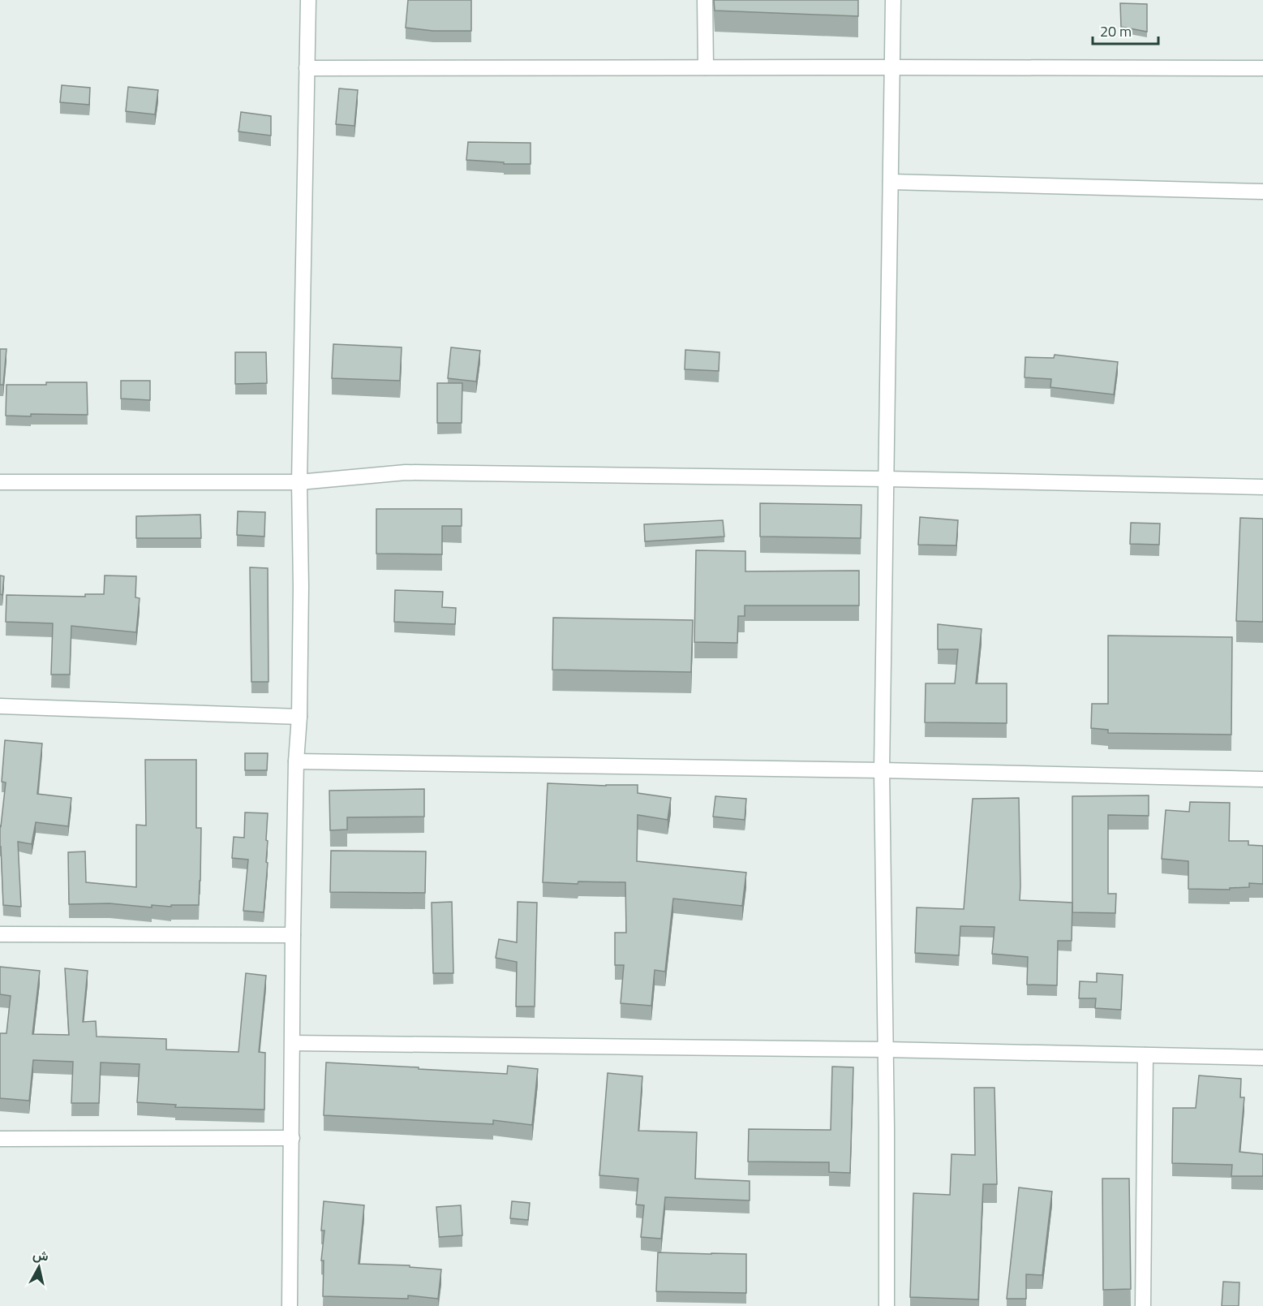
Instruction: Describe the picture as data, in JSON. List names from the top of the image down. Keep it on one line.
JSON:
{"scale_bar":"20 m","north":"top"}
